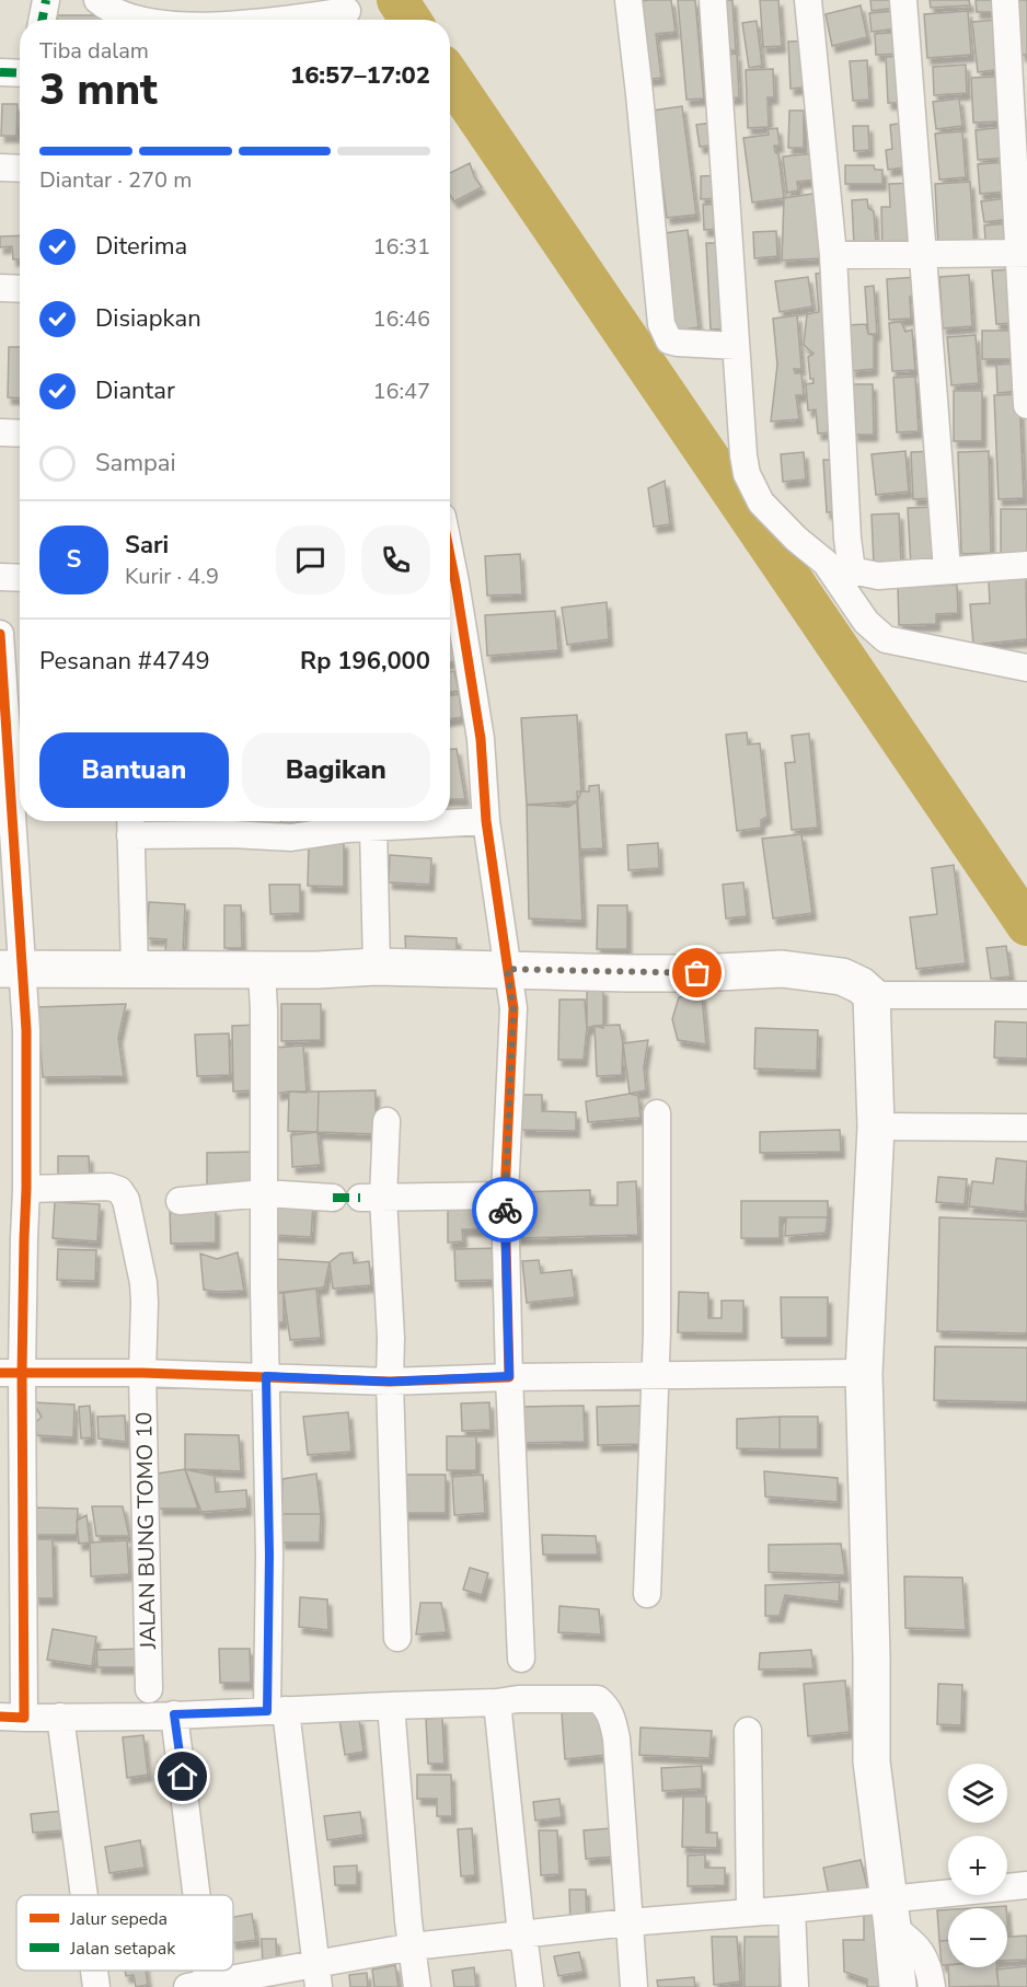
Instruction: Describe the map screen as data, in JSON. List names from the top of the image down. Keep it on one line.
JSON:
{"streets":{"street":["JALAN BUNG TOMO 10"]},"legend":["Jalur sepeda","Jalan setapak"],"page":{"heading":["3 mnt","Tiba dalam","16:57–17:02"],"panel":["Sari","Kurir · 4.9","Pesanan #4749","Rp 196,000"],"bar":"Diantar · 270 m","list":[["Diterima","16:31"],["Disiapkan","16:46"],["Diantar","16:47"],"Sampai"],"round":"S","buttons":["Bantuan","Bagikan"],"map_buttons":["+","−"]}}
